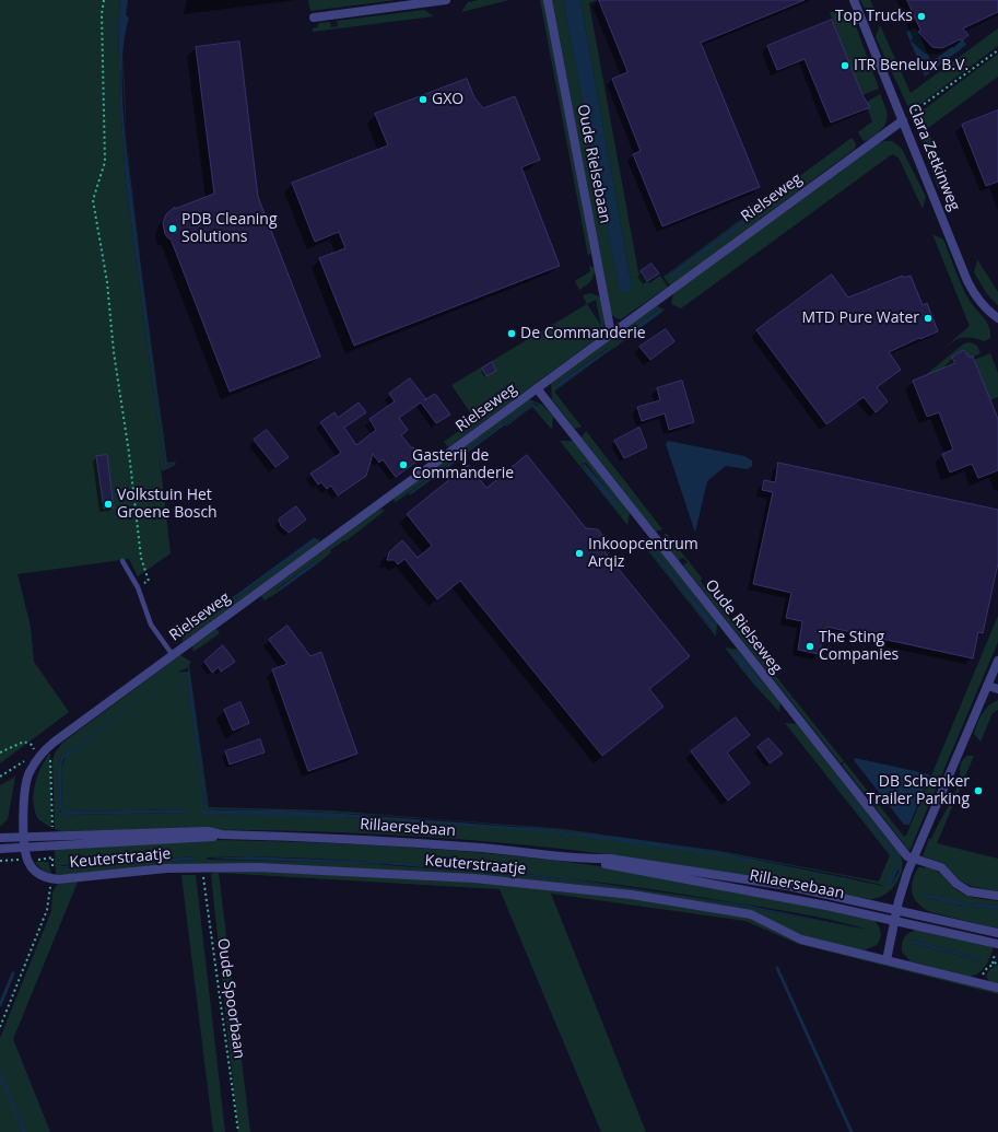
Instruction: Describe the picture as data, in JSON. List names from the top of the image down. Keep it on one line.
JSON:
{"streets":{"street":["Clara Zetkinweg","Oude Rielsebaan","Rielseweg","Oude Rielseweg","Rillaersebaan","Keuterstraatje"],"path":["Oude Spoorbaan"]},"crossings":[["Clara Zetkinweg","Rielseweg"],["Oude Rielsebaan","Rielseweg"],["Rielseweg","Oude Rielseweg"],["Rielseweg","Rillaersebaan"],["Keuterstraatje","Oude Spoorbaan"]],"places":["Top Trucks","ITR Benelux B.V.","GXO","PDB Cleaning Solutions","MTD Pure Water","De Commanderie","Gasterij de Commanderie","Volkstuin Het Groene Bosch","Inkoopcentrum Arqiz","The Sting Companies","DB Schenker Trailer Parking"]}
